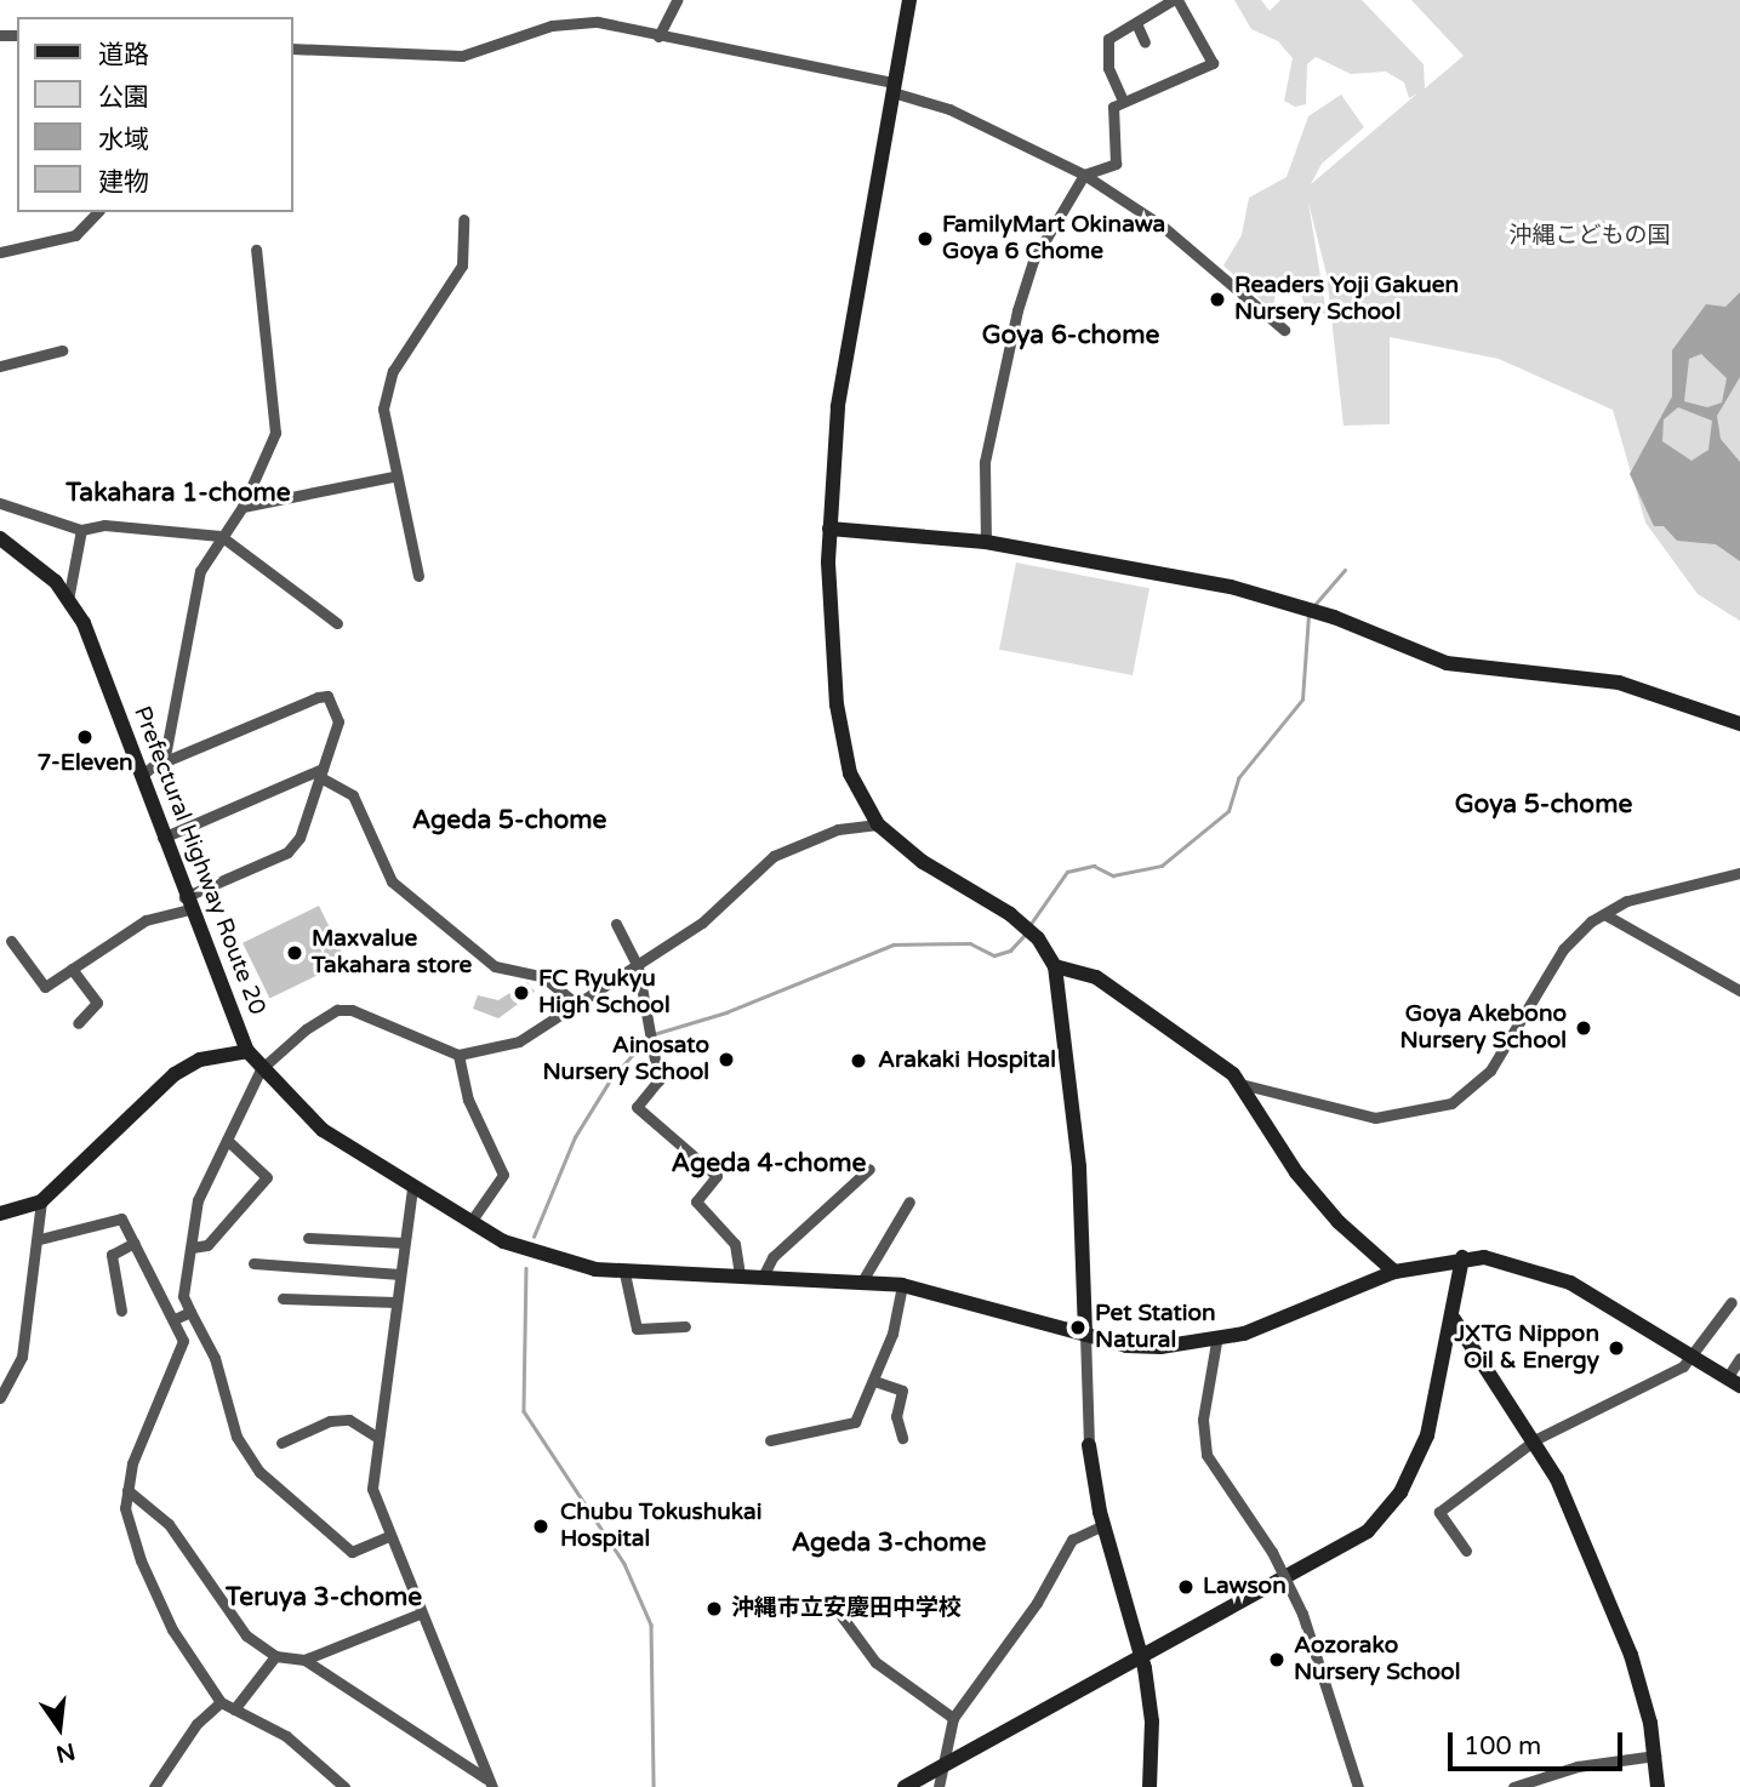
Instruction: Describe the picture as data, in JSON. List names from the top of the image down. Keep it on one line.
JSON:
{"streets":{"street":["Prefectural Highway Route 20"]},"districts":["Goya 6-chome","Takahara 1-chome","Goya 5-chome","Ageda 5-chome","Ageda 4-chome","Ageda 3-chome","Teruya 3-chome"],"parks":["沖縄こどもの国"],"places":["FamilyMart Okinawa Goya 6 Chome","Readers Yoji Gakuen Nursery School","7-Eleven","Maxvalue Takahara store","FC Ryukyu High School","Goya Akebono Nursery School","Ainosato Nursery School","Arakaki Hospital","Pet Station Natural","JXTG Nippon Oil & Energy","Chubu Tokushukai Hospital","Lawson","沖縄市立安慶田中学校","Aozorako Nursery School"],"legend":["道路","公園","水域","建物"],"scale_bar":"100 m","north":"bottom"}
